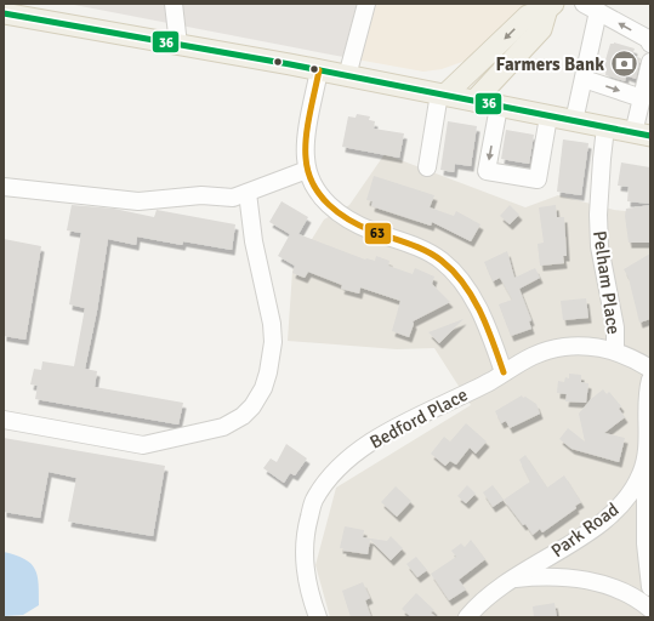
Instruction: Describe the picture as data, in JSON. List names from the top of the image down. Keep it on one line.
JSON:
{"streets":{"street":["Pelham Place","Bedford Place","Park Road"]},"crossings":[["Pelham Place","Bedford Place"]],"places":{"bank":["Farmers Bank"]},"lines":["transit line 36","transit line 63"]}
